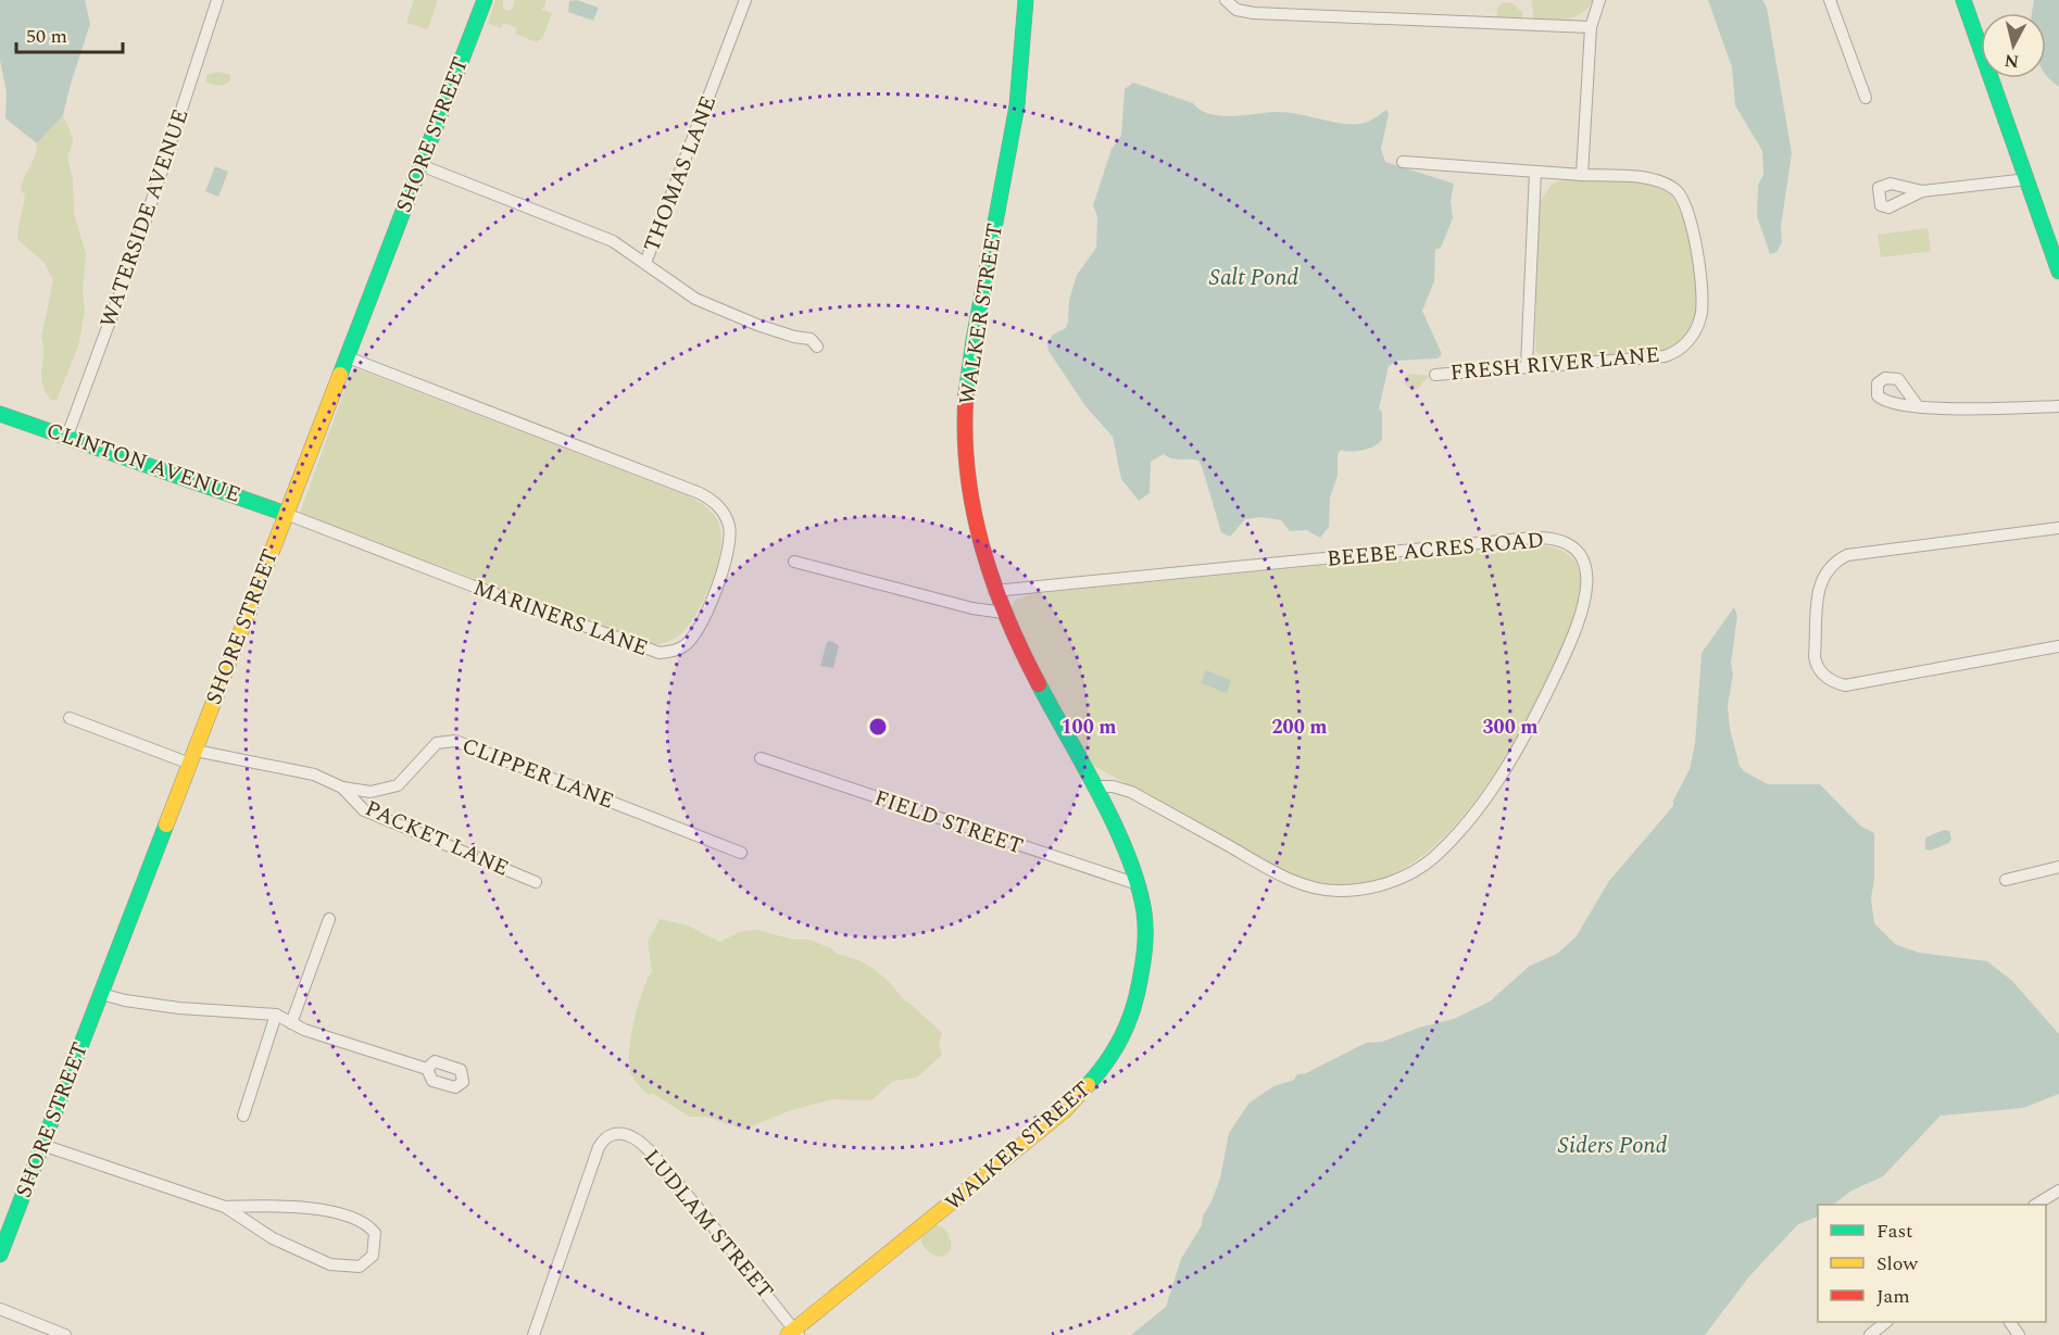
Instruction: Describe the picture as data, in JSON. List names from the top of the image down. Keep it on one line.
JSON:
{"streets":{"street":["SHORE STREET","THOMAS LANE","WATERSIDE AVENUE","WALKER STREET","FRESH RIVER LANE","CLINTON AVENUE","BEEBE ACRES ROAD","MARINERS LANE","CLIPPER LANE","FIELD STREET","PACKET LANE","LUDLAM STREET"]},"crossings":[["SHORE STREET","THOMAS LANE"],["SHORE STREET","CLINTON AVENUE"],["SHORE STREET","MARINERS LANE"],["SHORE STREET","CLIPPER LANE"],["WATERSIDE AVENUE","CLINTON AVENUE"],["WALKER STREET","BEEBE ACRES ROAD"],["WALKER STREET","FIELD STREET"],["WALKER STREET","LUDLAM STREET"],["CLINTON AVENUE","MARINERS LANE"],["CLIPPER LANE","PACKET LANE"]],"water":["Salt Pond","Siders Pond"],"legend":["Fast","Slow","Jam"],"scale_bar":"50 m","north":"bottom","rings":["100 m","200 m","300 m"]}
